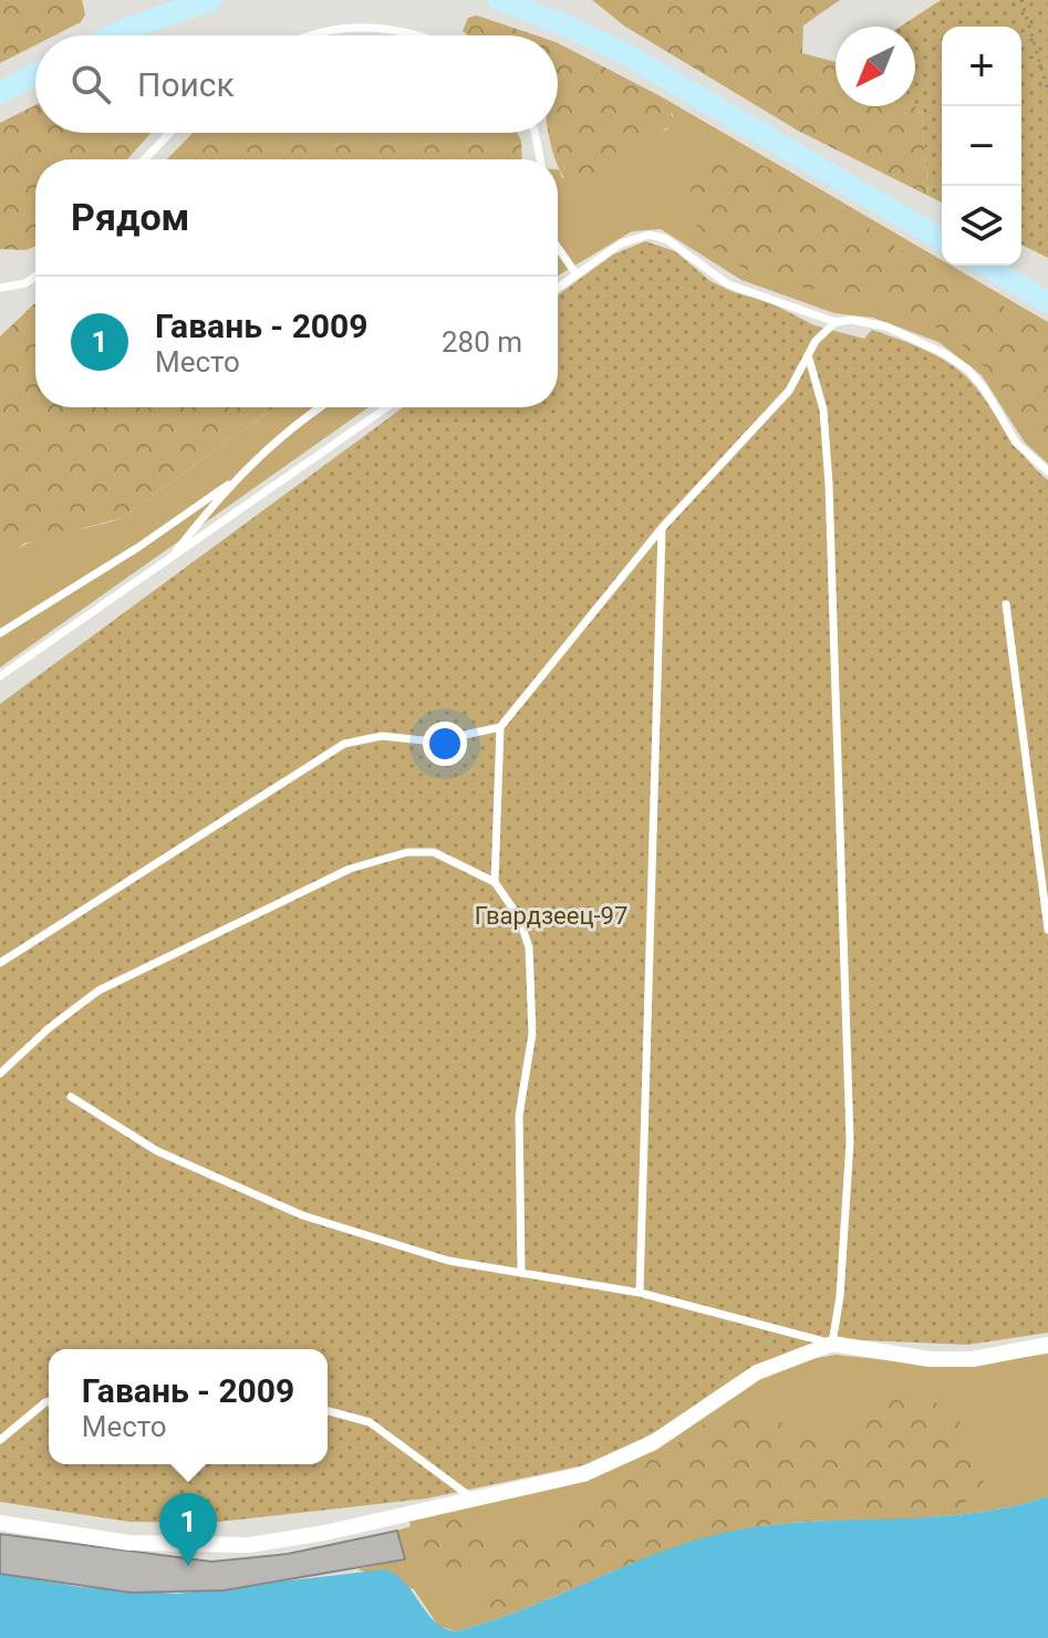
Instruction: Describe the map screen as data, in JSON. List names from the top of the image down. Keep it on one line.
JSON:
{"parks":["Гвардзеец-97"],"north":"bottom left","page":{"map_buttons":["+","−"],"search":"Поиск","heading":"Рядом","list":[{"mark":"1","name":"Гавань - 2009","note":"Место","value":"280 m"}],"popup":["Гавань - 2009","Место"],"pins":"1"}}
